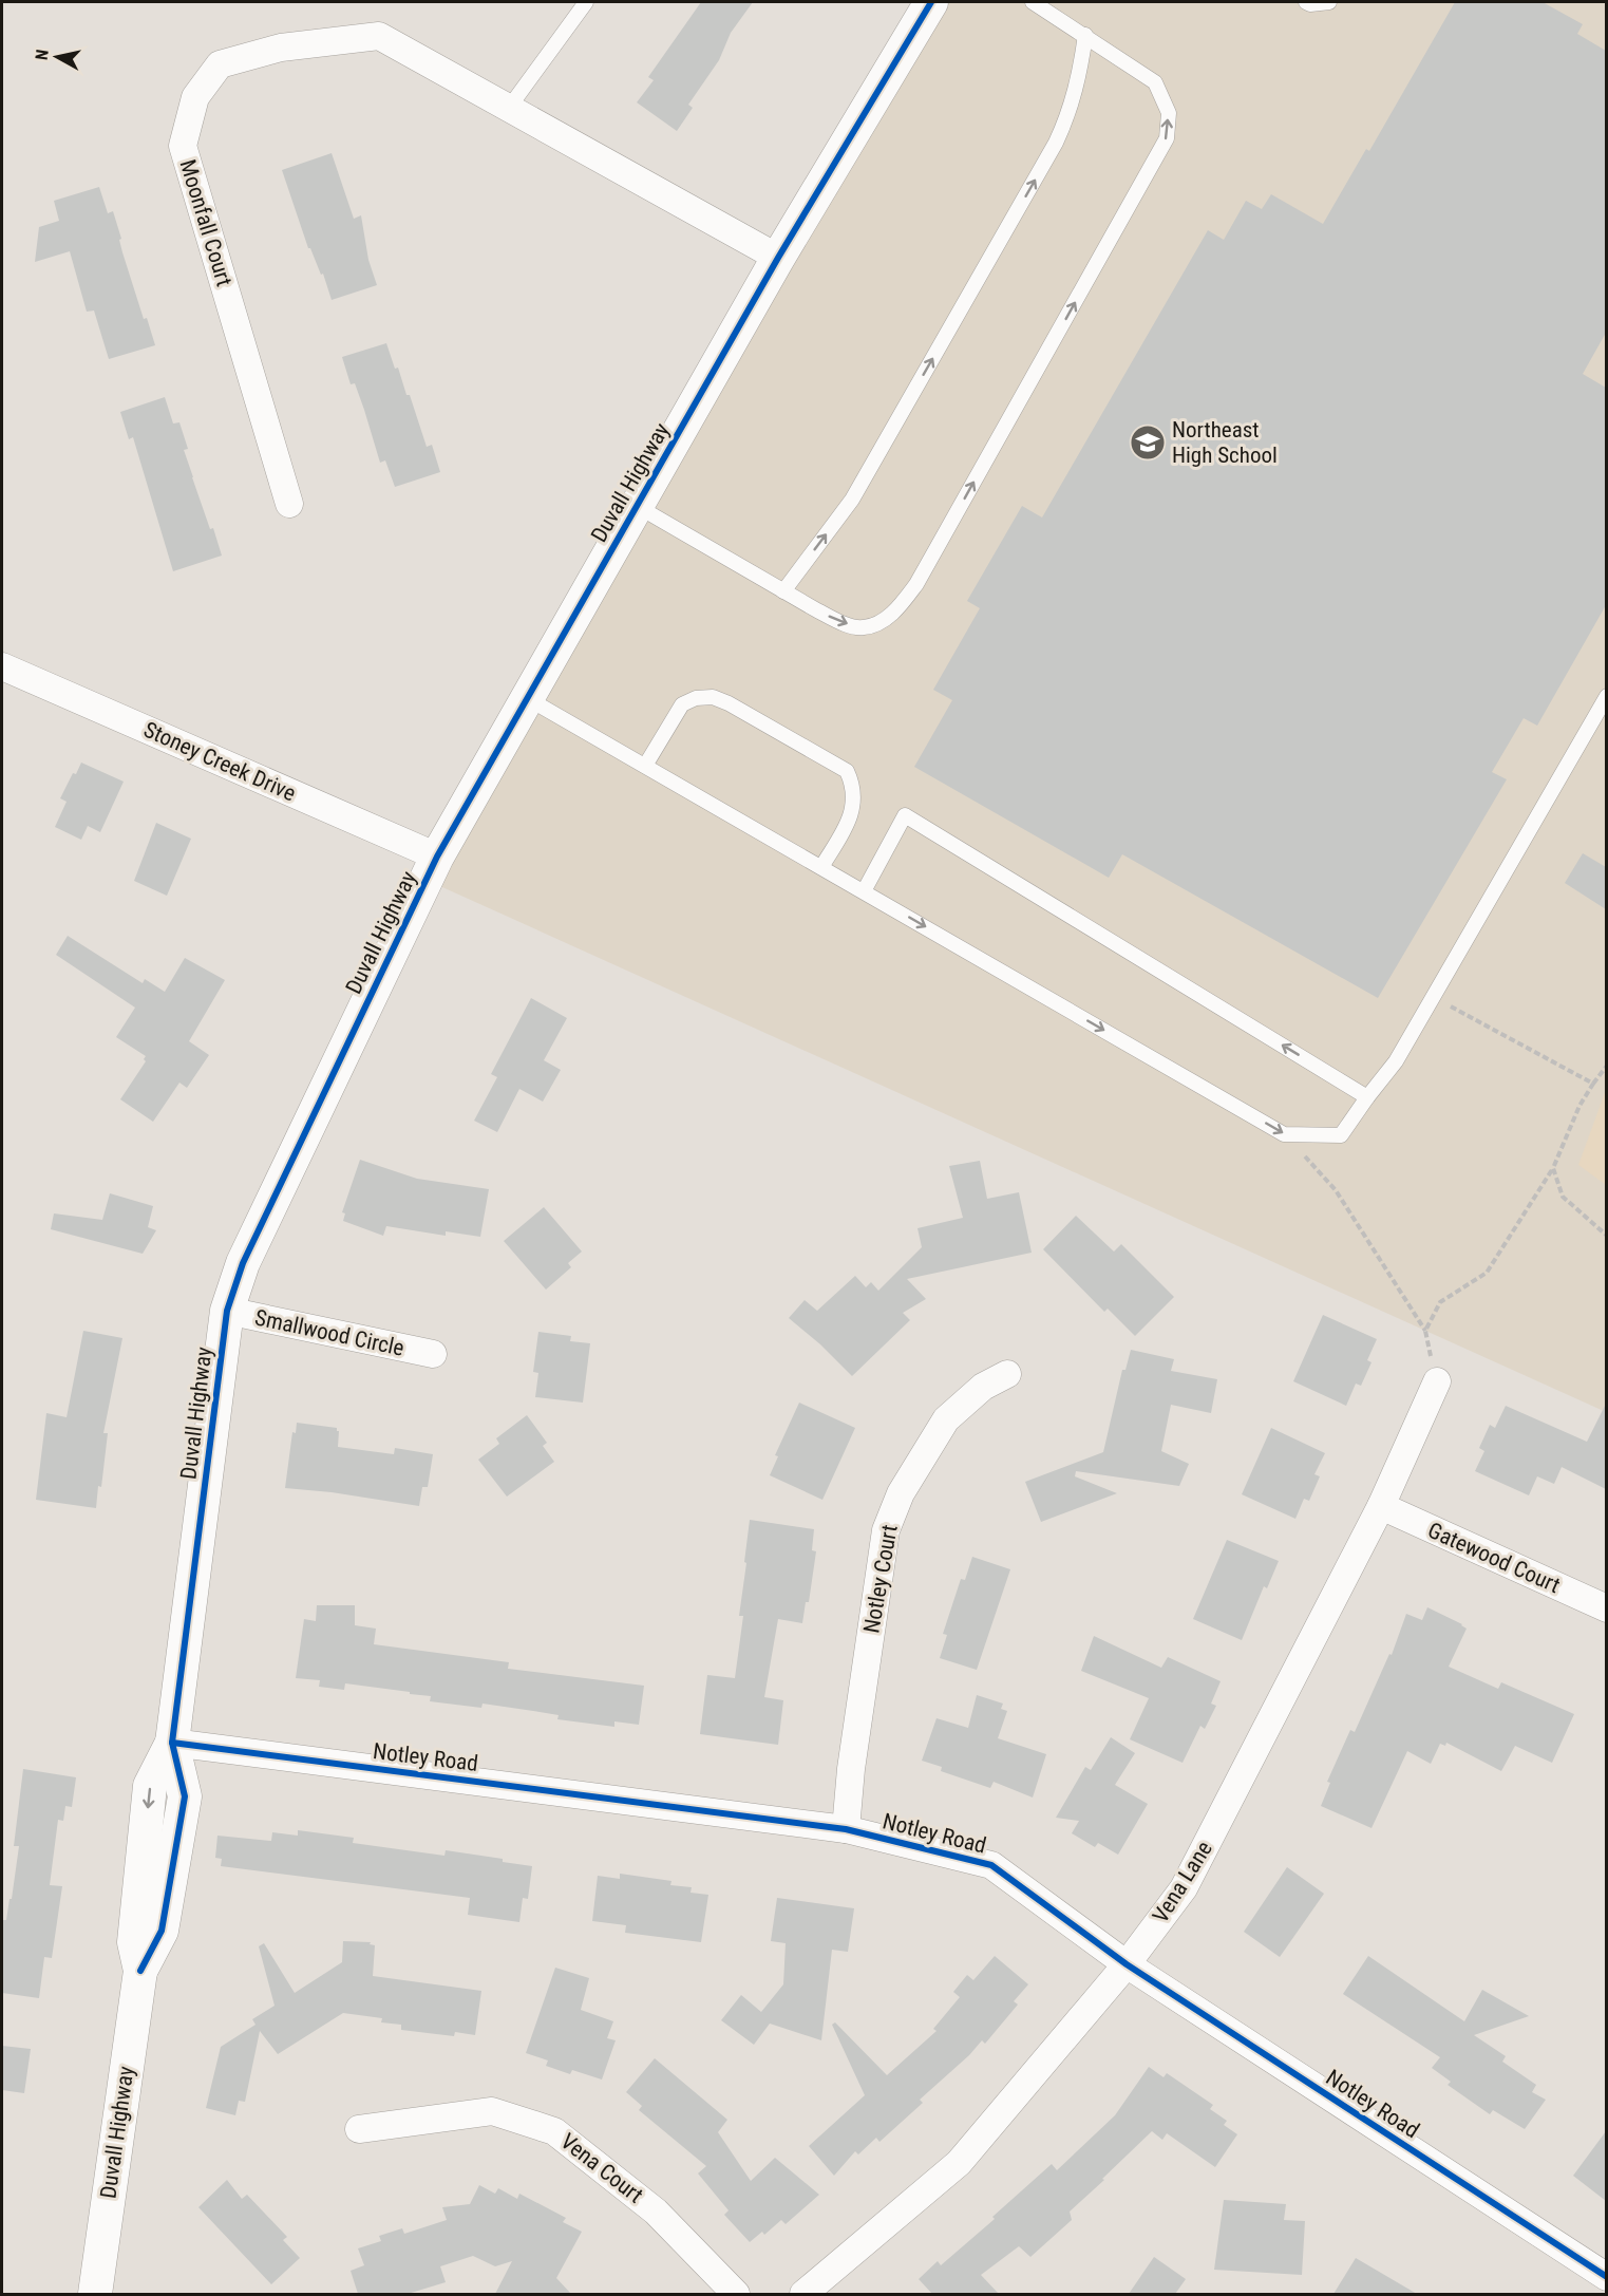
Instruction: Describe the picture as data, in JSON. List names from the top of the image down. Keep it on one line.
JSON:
{"streets":{"street":["Moonfall Court","Duvall Highway","Stoney Creek Drive","Smallwood Circle","Gatewood Court","Notley Court","Notley Road","Vena Lane","Vena Court"]},"crossings":[["Moonfall Court","Duvall Highway"],["Duvall Highway","Stoney Creek Drive"],["Duvall Highway","Smallwood Circle"],["Duvall Highway","Notley Road"],["Gatewood Court","Vena Lane"],["Notley Court","Notley Road"],["Notley Road","Vena Lane"]],"places":{"school or university":["Northeast High School"]},"north":"left"}
